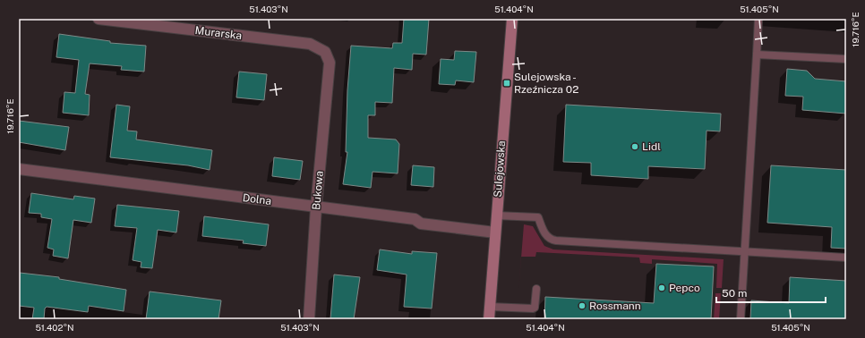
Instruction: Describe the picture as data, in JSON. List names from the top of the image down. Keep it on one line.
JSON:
{"streets":{"main road":["Sulejowska"],"street":["Murarska","Bukowa","Dolna"]},"crossings":[["Murarska","Bukowa"],["Sulejowska","Dolna"],["Bukowa","Dolna"]],"places":{"transit":["Sulejowska - Rzeźnicza 02"],"other":["Lidl","Pepco","Rossmann"]},"scale_bar":"50 m","coordinates":["51.403°N","51.404°N","51.405°N","19.716°E","51.402°N"]}
